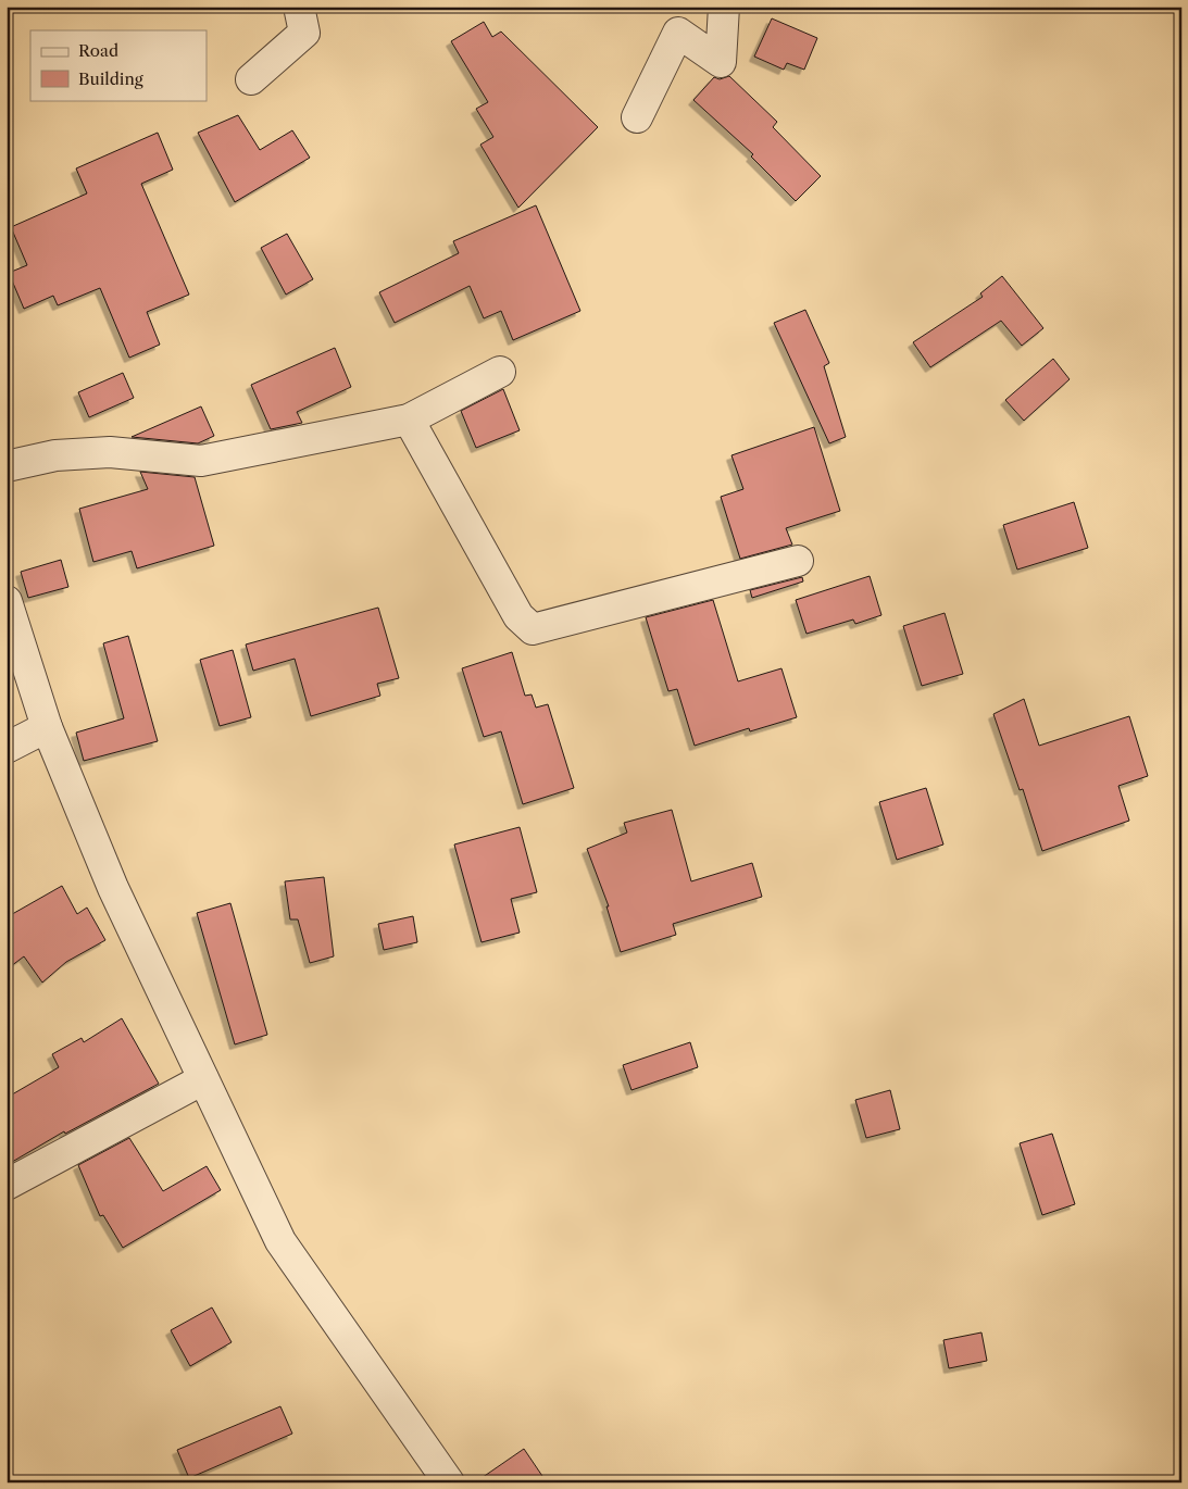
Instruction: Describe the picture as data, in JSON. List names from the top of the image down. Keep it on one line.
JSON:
{"legend":["Road","Building"]}
